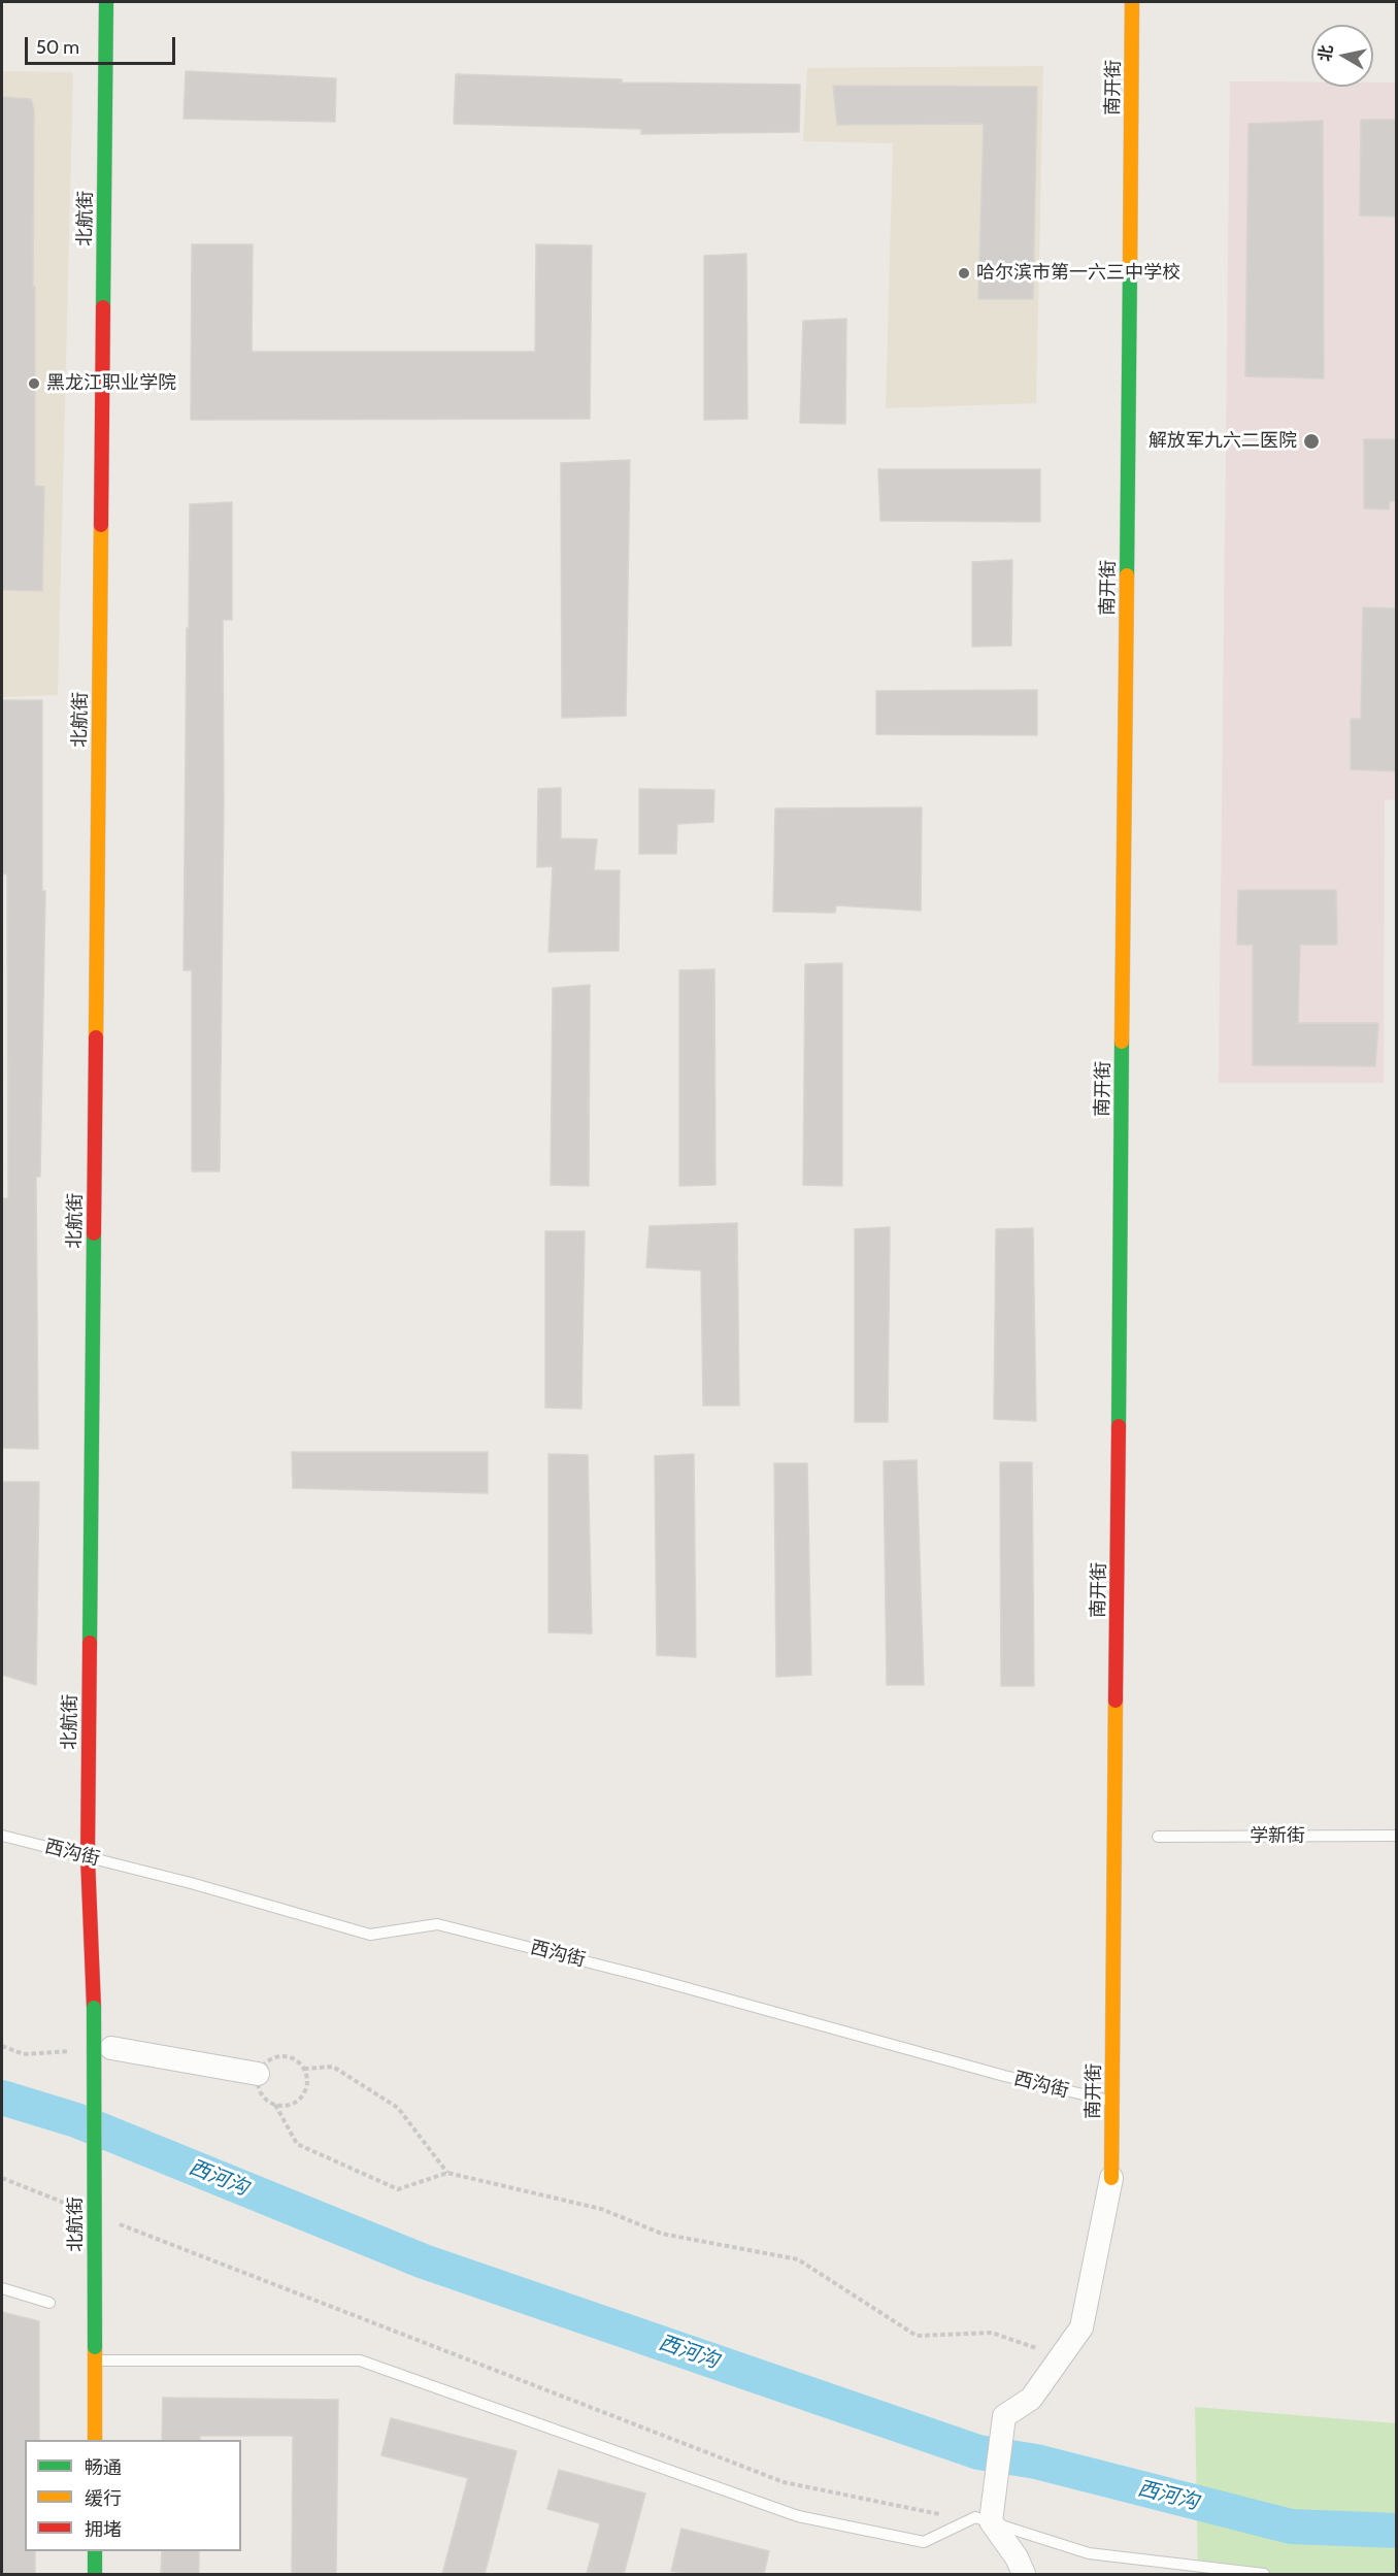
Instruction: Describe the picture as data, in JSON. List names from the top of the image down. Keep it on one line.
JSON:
{"streets":{"street":["南开街","北航街"],"lane":["学新街","西沟街"]},"crossings":[["南开街","西沟街"],["北航街","西沟街"]],"water":["西河沟"],"places":["哈尔滨市第一六三中学校","黑龙江职业学院","解放军九六二医院"],"legend":["畅通","缓行","拥堵"],"scale_bar":"50 m","north":"left"}
